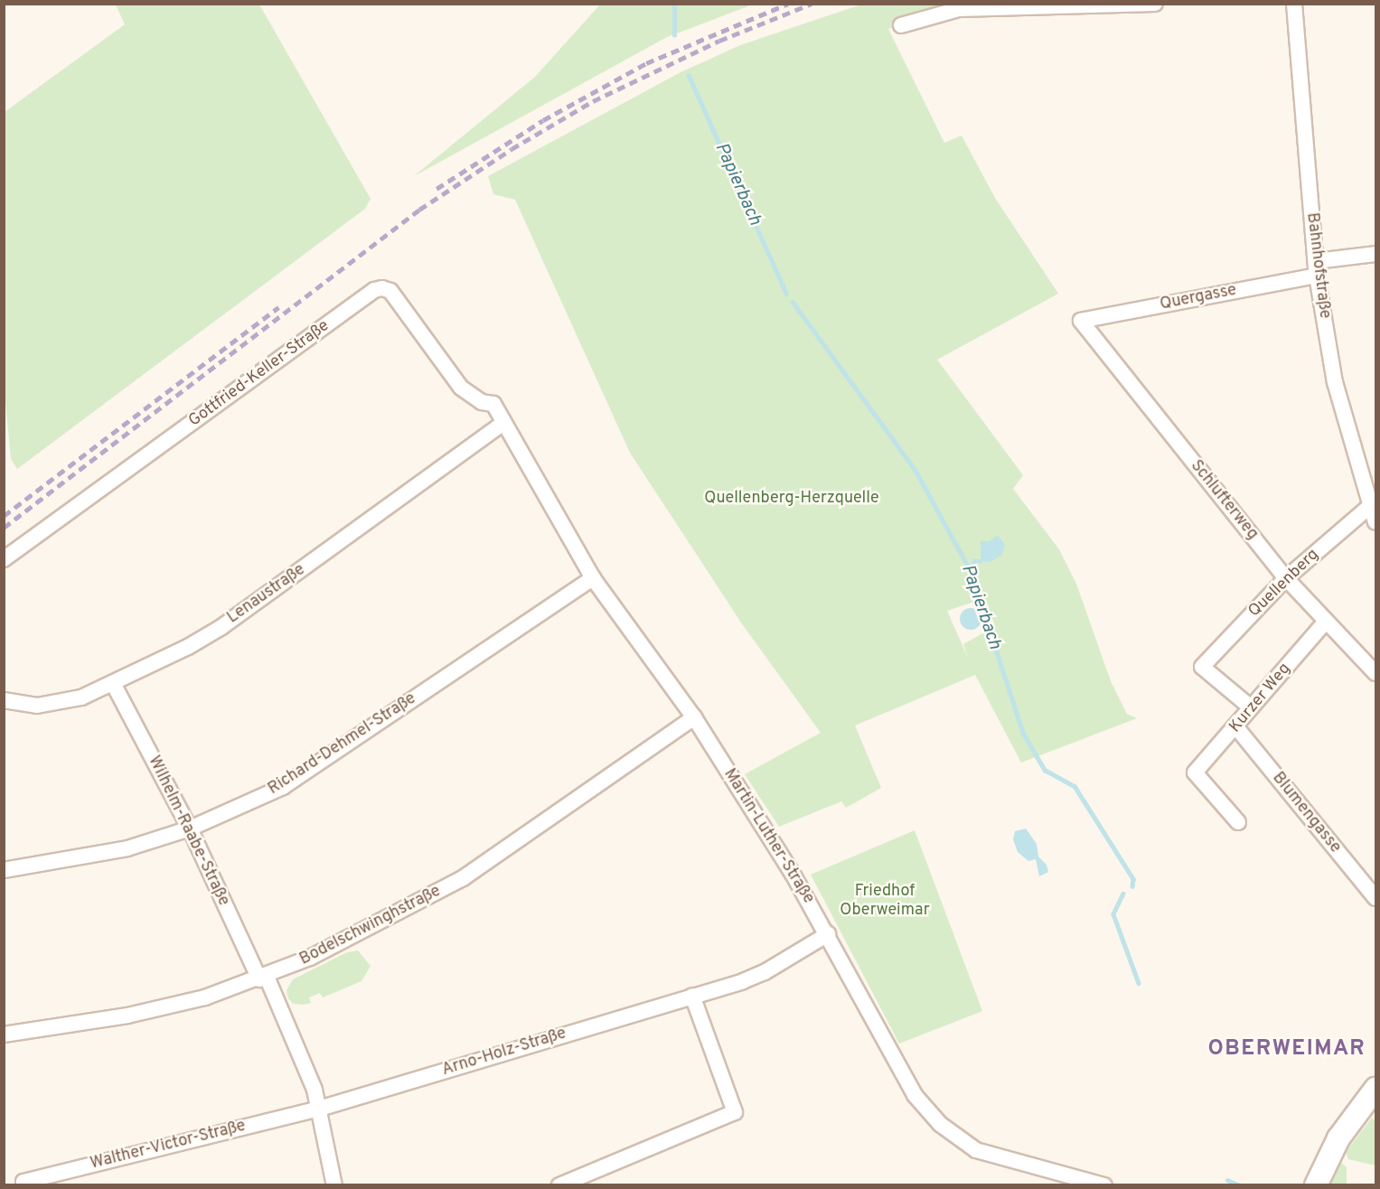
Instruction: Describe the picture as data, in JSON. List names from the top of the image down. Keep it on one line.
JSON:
{"streets":{"street":["Bahnhofstraße","Quergasse","Gottfried-Keller-Straße","Schlufterweg","Quellenberg","Lenaustraße","Kurzer Weg","Richard-Dehmel-Straße","Blumengasse","Wilhelm-Raabe-Straße","Martin-Luther-Straße","Bodelschwinghstraße","Arno-Holz-Straße","Walther-Victor-Straße"]},"crossings":[["Bahnhofstraße","Quergasse"],["Bahnhofstraße","Quellenberg"],["Quergasse","Schlufterweg"],["Gottfried-Keller-Straße","Martin-Luther-Straße"],["Schlufterweg","Quellenberg"],["Schlufterweg","Kurzer Weg"],["Quellenberg","Kurzer Weg"],["Lenaustraße","Wilhelm-Raabe-Straße"],["Lenaustraße","Martin-Luther-Straße"],["Kurzer Weg","Blumengasse"],["Richard-Dehmel-Straße","Wilhelm-Raabe-Straße"],["Richard-Dehmel-Straße","Martin-Luther-Straße"],["Wilhelm-Raabe-Straße","Bodelschwinghstraße"],["Martin-Luther-Straße","Bodelschwinghstraße"],["Martin-Luther-Straße","Arno-Holz-Straße"],["Arno-Holz-Straße","Walther-Victor-Straße"]],"districts":["OBERWEIMAR"],"water":["Papierbach"],"parks":["Quellenberg-Herzquelle","Friedhof Oberweimar"]}
